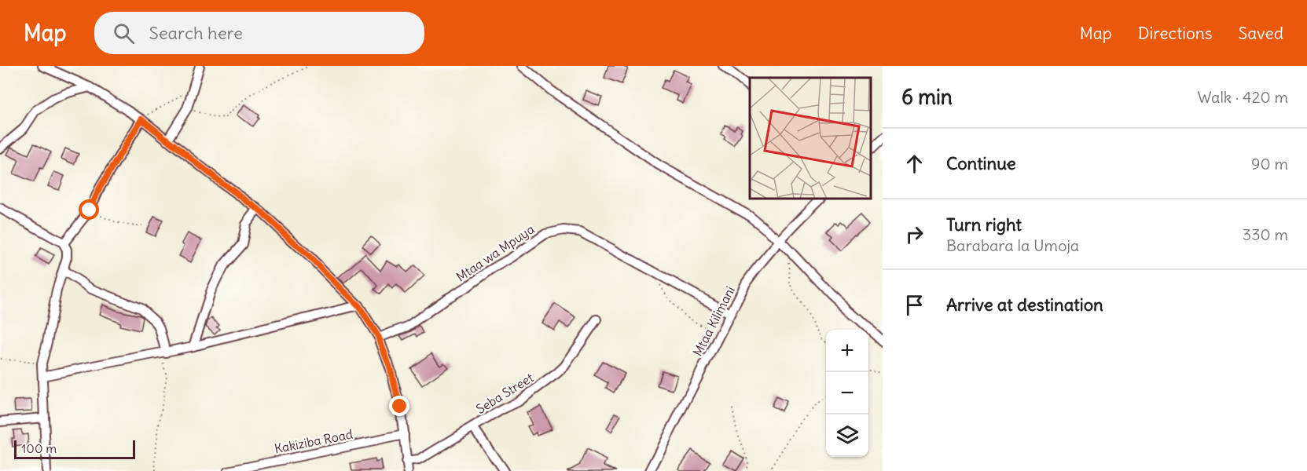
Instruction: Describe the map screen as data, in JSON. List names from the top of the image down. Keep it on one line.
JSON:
{"streets":{"street":["Mtaa wa Mpuya","Mtaa Kilimani","Seba Street","Kakiziba Road"]},"crossings":[["Mtaa wa Mpuya","Mtaa Kilimani"]],"scale_bar":"100 m","page":{"header":"Map","search":"Search here","nav":["Map","Directions","Saved"],"heading":["6 min","Walk · 420 m"],"list":[["Continue","90 m"],["Turn right","Barabara la Umoja","330 m"],"Arrive at destination"],"map_buttons":["+","−"],"scale":"100 m"}}
